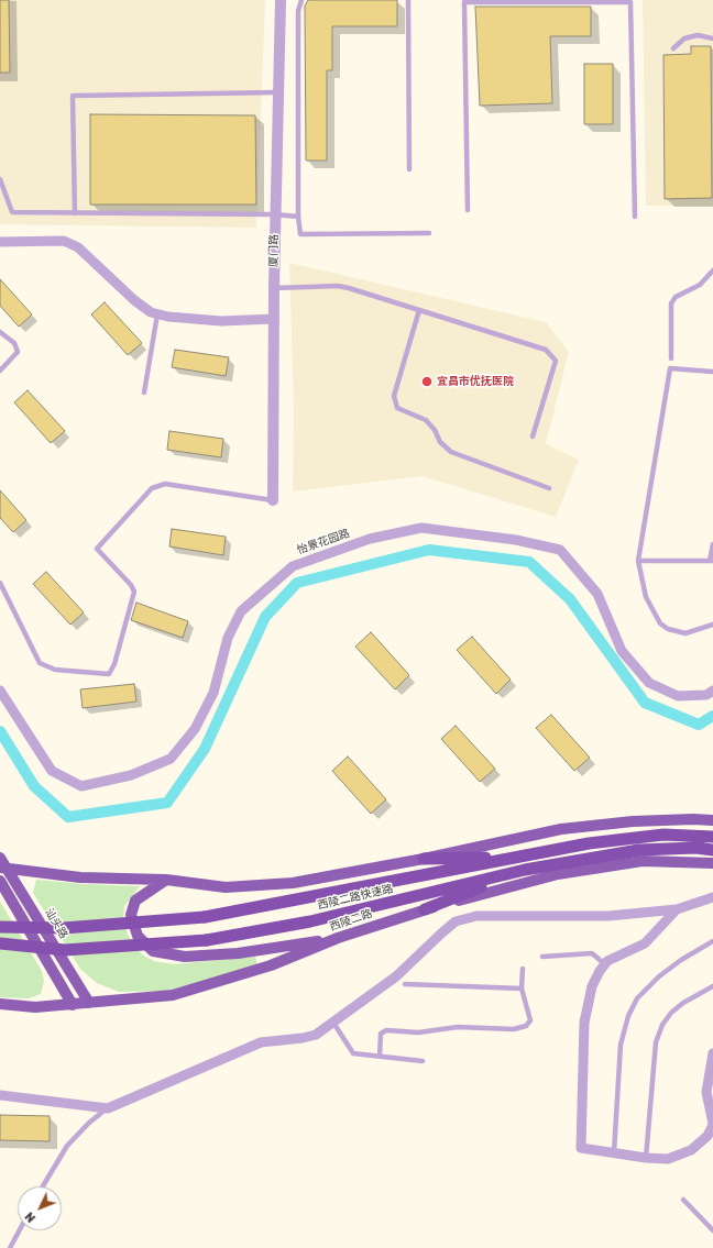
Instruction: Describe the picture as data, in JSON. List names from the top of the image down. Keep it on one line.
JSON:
{"streets":{"highway":["西陵二路快速路"],"main road":["西陵二路","汕头路"],"street":["厦门路","怡景花园路"]},"crossings":[["西陵二路","汕头路"]],"places":["宜昌市优抚医院"],"north":"bottom left"}
